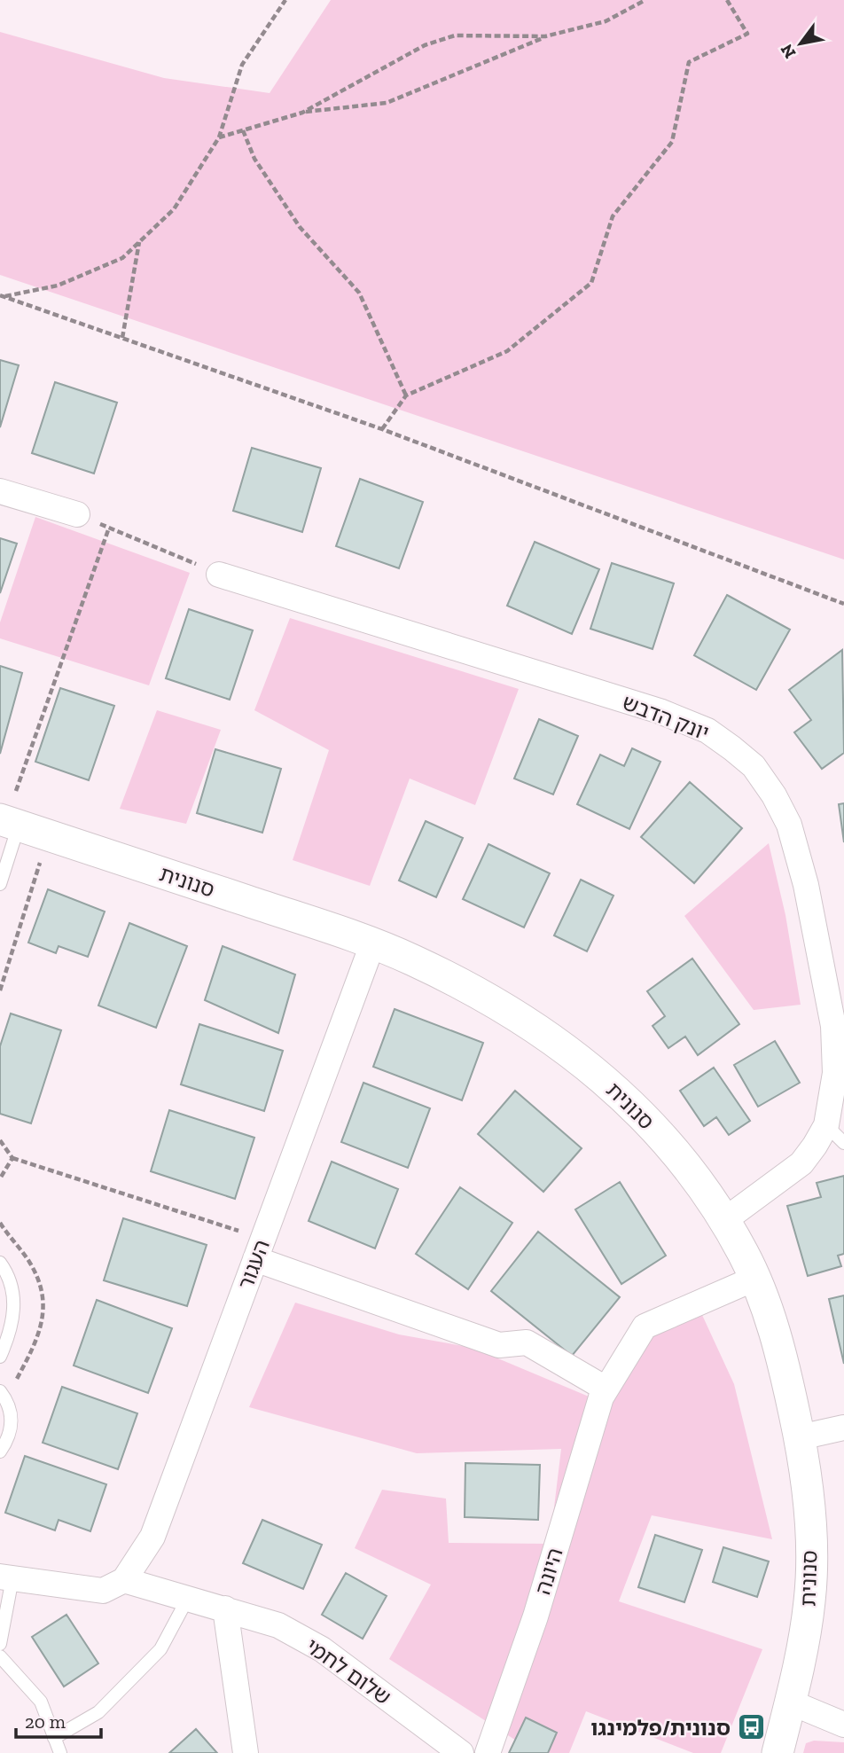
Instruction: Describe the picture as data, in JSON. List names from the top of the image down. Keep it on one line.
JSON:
{"streets":{"street":["יונק הדבש","סנונית","העגור","היונה","שלום לחמי"]},"crossings":[["יונק הדבש","סנונית"],["סנונית","העגור"],["סנונית","היונה"],["העגור","שלום לחמי"]],"places":{"bus stop":["סנונית/פלמינגו"]},"scale_bar":"20 m","north":"bottom left"}
